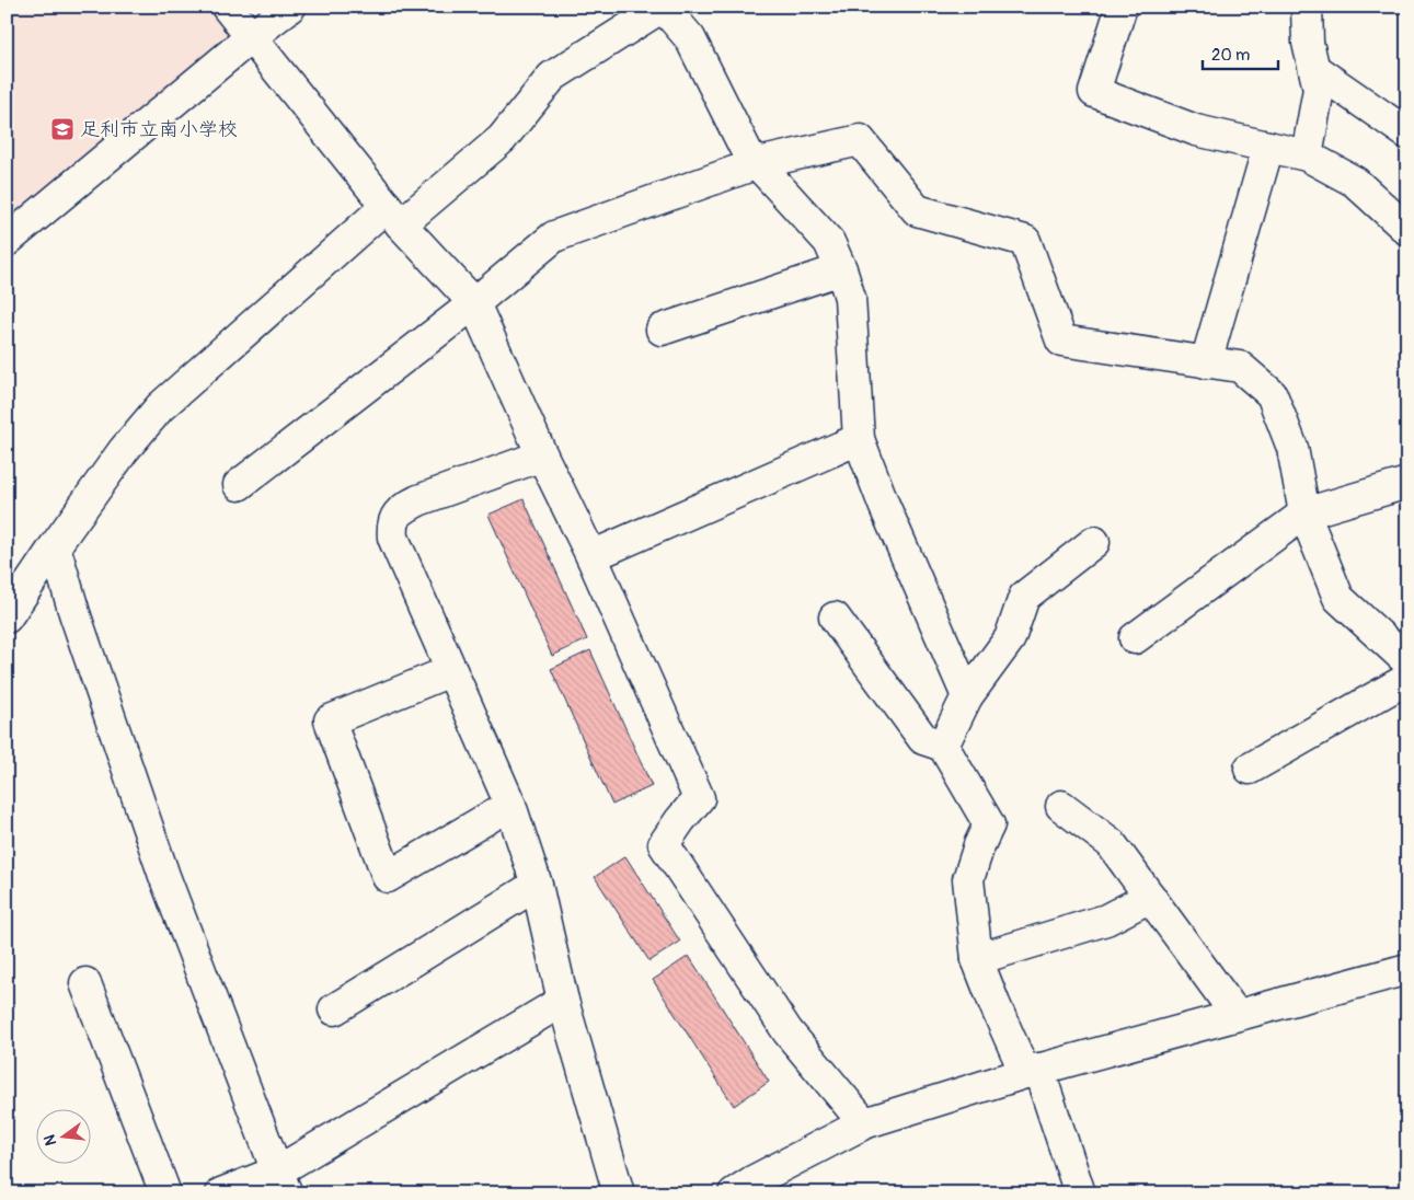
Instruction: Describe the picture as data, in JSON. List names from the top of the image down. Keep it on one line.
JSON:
{"places":{"school or university":["足利市立南小学校"]},"scale_bar":"20 m","north":"left"}
